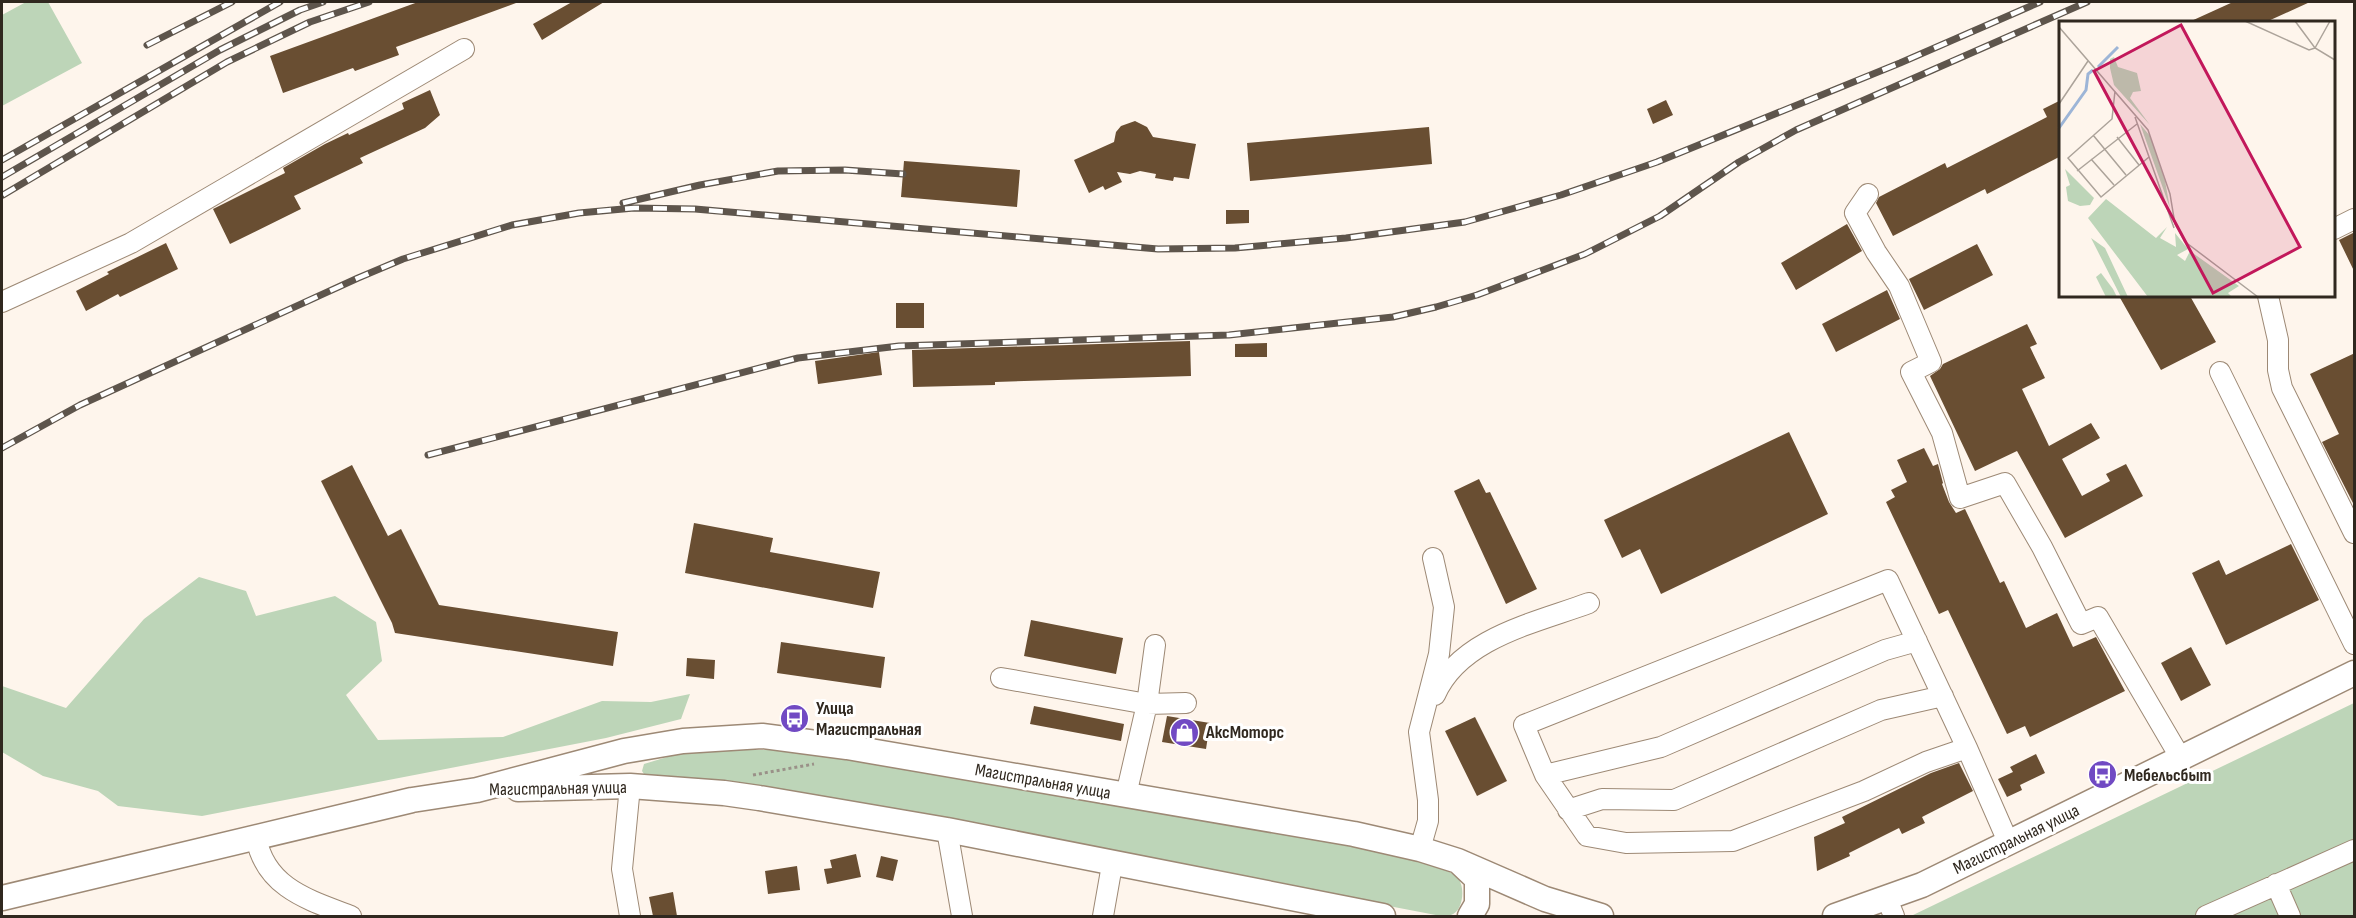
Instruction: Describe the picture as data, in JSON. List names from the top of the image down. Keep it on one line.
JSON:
{"streets":{"main road":["Магистральная улица"]},"places":{"bus stop":["Улица Магистральная","Мебельсбыт"],"shop":["АксМоторс"]}}
